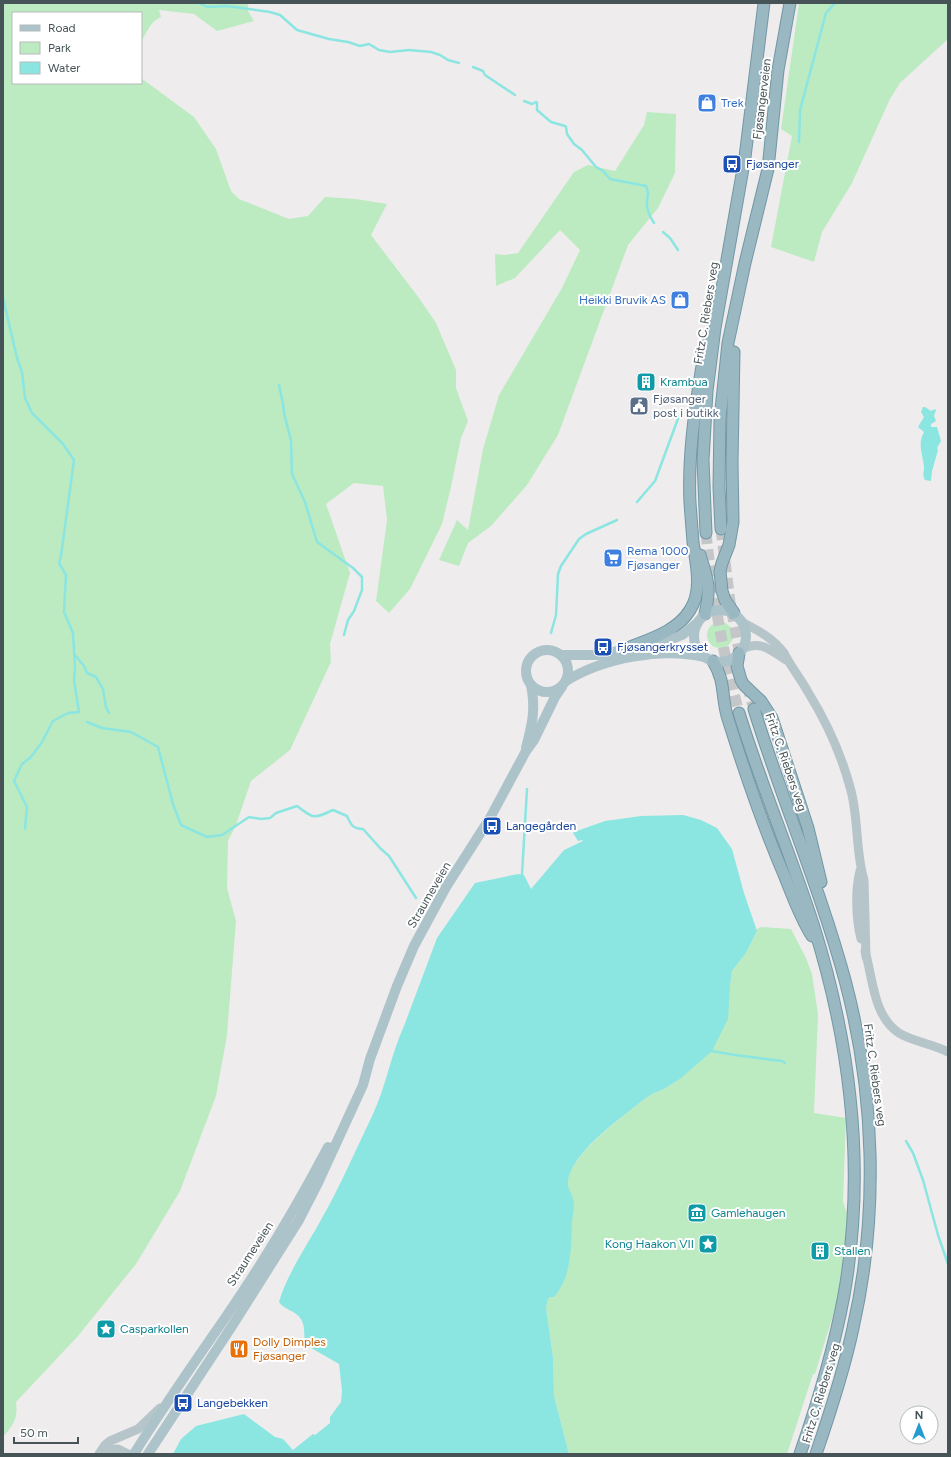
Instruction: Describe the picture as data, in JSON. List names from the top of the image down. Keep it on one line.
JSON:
{"streets":{"highway":["Fjøsangerveien","Fritz C. Riebers veg"],"main road":["Straumeveien"]},"crossings":[["Fjøsangerveien","Fritz C. Riebers veg"]],"places":{"shop":["Trek","Heikki Bruvik AS"],"bus stop":["Fjøsanger","Fjøsangerkrysset","Langegården","Langebekken"],"building":["Krambua","Stallen"],"public building":["Fjøsanger post i butikk"],"supermarket":["Rema 1000 Fjøsanger"],"museum":["Gamlehaugen"],"place":["Kong Haakon VII","Casparkollen"],"restaurant":["Dolly Dimples Fjøsanger"]},"legend":["Road","Park","Water"],"scale_bar":"50 m","north":"top"}
